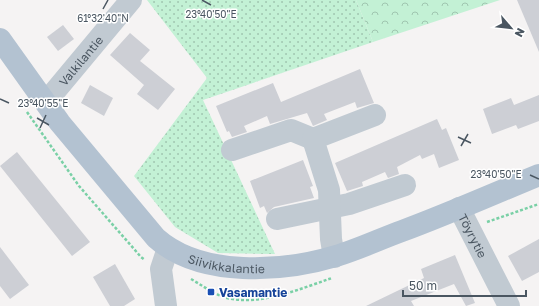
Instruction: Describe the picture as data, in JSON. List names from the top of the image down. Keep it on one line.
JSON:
{"streets":{"main road":["Siivikkalantie"],"street":["Valkilantie","Töyrytie"]},"crossings":[["Valkilantie","Siivikkalantie"],["Töyrytie","Siivikkalantie"]],"places":{"transit":["Vasamantie"]},"scale_bar":"50 m","north":"bottom right","coordinates":["23°40'50\"E","61°32'40\"N","23°40'55\"E"]}
